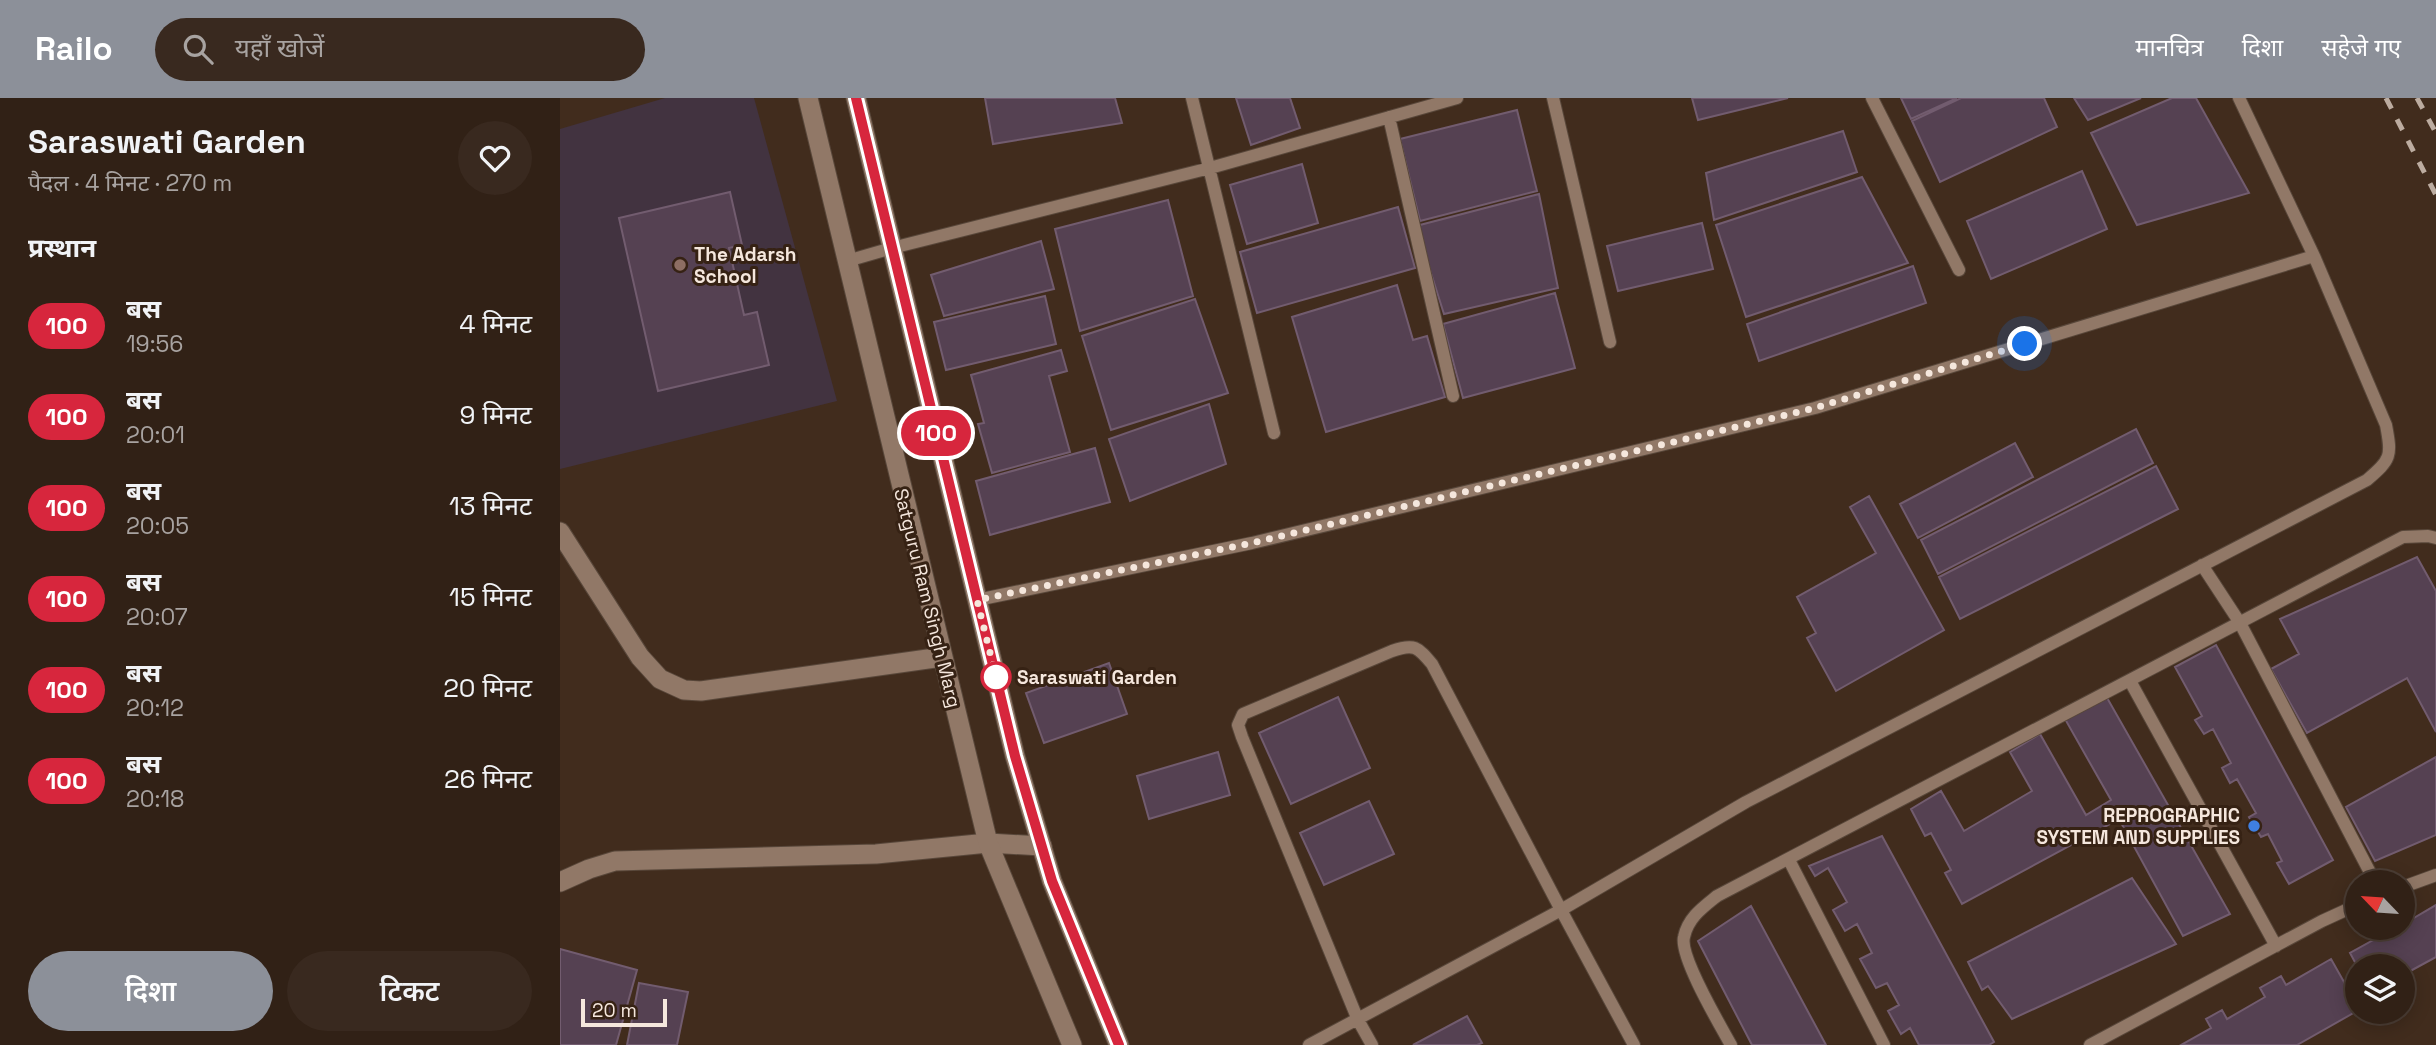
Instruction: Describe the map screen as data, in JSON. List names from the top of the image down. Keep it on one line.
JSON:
{"streets":{"main road":["Satguru Ram Singh Marg"]},"places":["The Adarsh School","Saraswati Garden","REPROGRAPHIC SYSTEM AND SUPPLIES"],"lines":["bus line 100"],"scale_bar":"20 m","north":"top left","page":{"header":"Railo","search":"यहाँ खोजें","nav":["मानचित्र","दिशा","सहेजे गए"],"heading":[["Saraswati Garden","पैदल · 4 मिनट · 270 m"],"प्रस्थान"],"on_map":"100","list":[{"mark":"100","name":"बस","note":"19:56","value":"4 मिनट"},{"mark":"100","name":"बस","note":"20:01","value":"9 मिनट"},{"mark":"100","name":"बस","note":"20:05","value":"13 मिनट"},{"mark":"100","name":"बस","note":"20:07","value":"15 मिनट"},{"mark":"100","name":"बस","note":"20:12","value":"20 मिनट"},{"mark":"100","name":"बस","note":"20:18","value":"26 मिनट"}],"buttons":["दिशा","टिकट"],"scale":"20 m"}}
